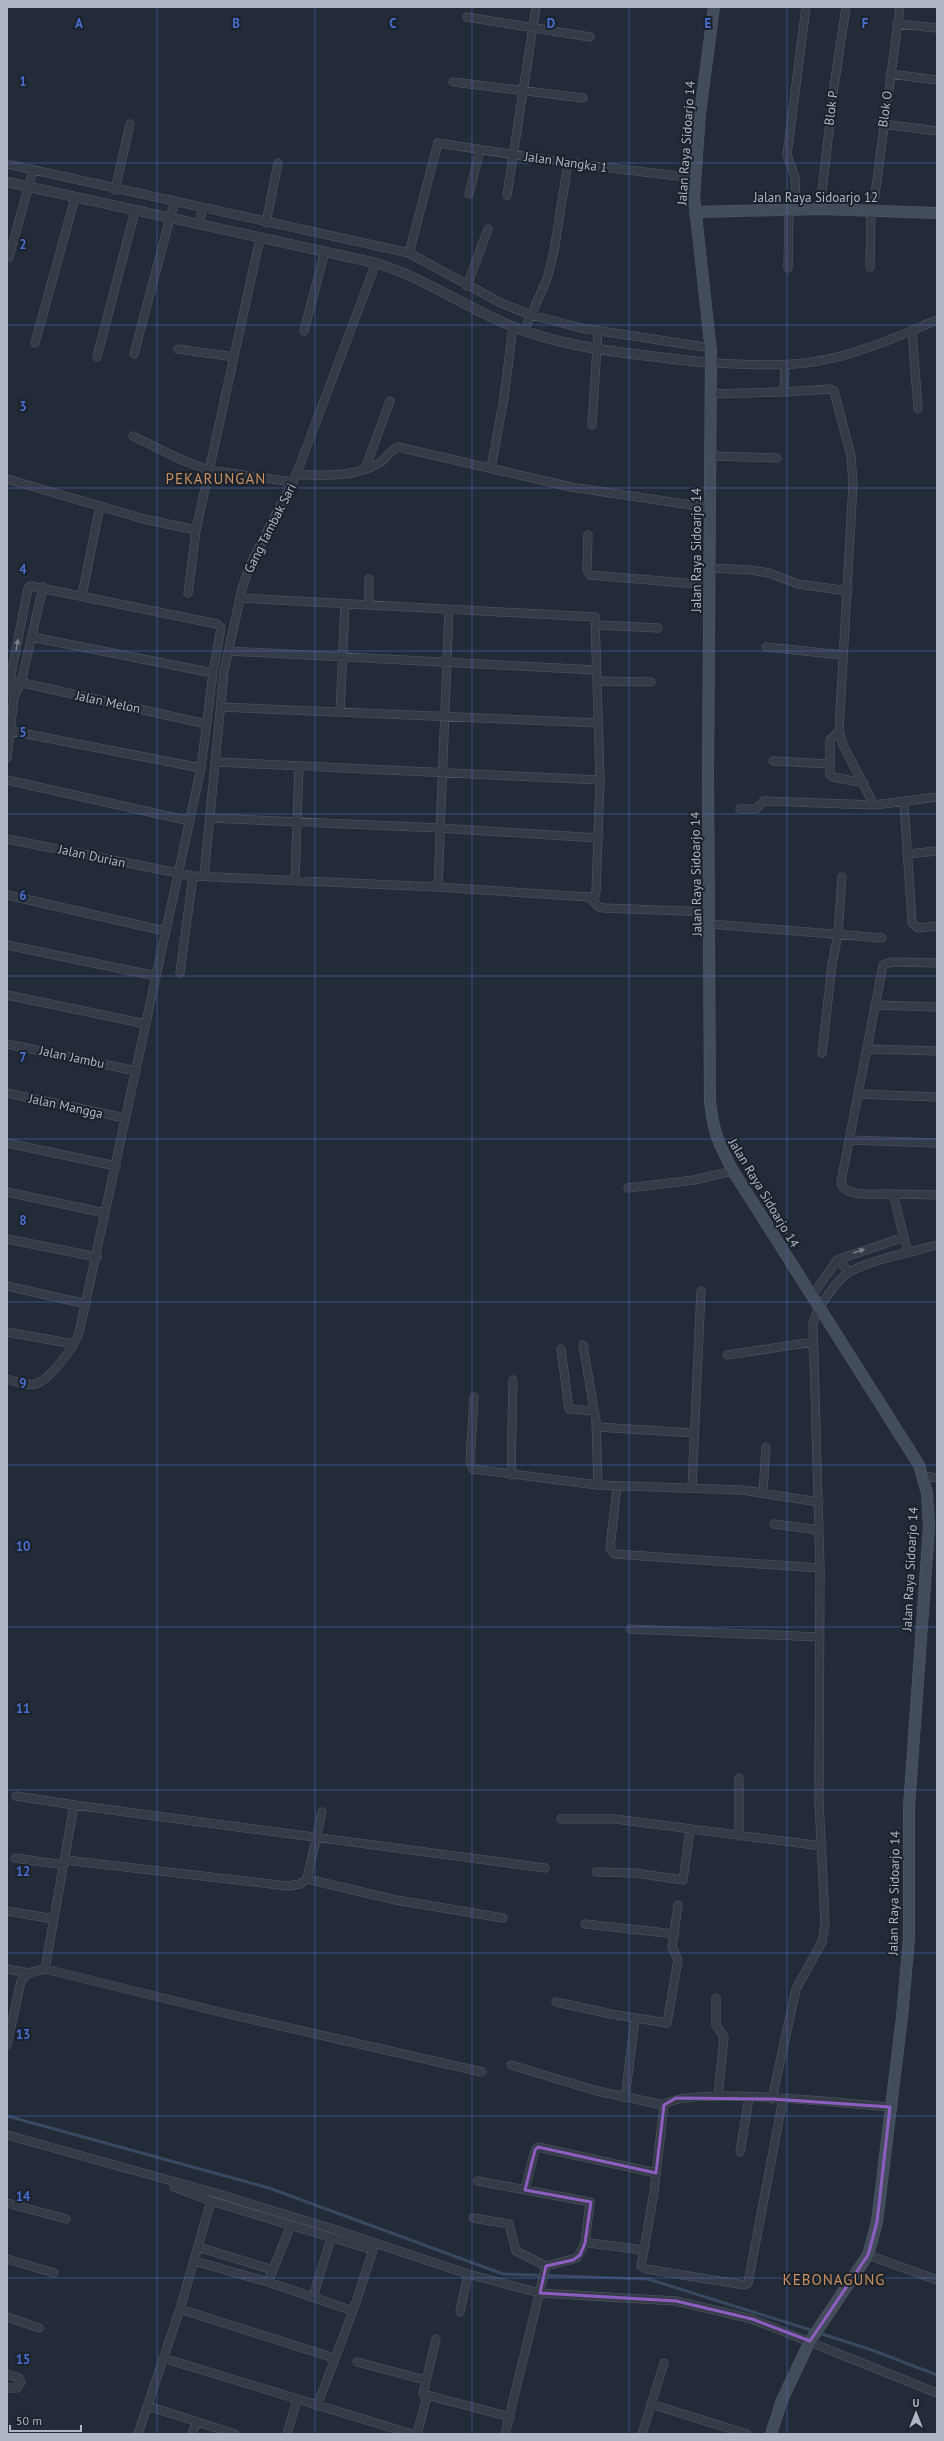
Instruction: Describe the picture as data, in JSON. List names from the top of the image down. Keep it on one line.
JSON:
{"streets":{"main road":["Jalan Raya Sidoarjo 14","Jalan Raya Sidoarjo 12"],"street":["Blok P","Blok O","Jalan Nangka 1","Gang Tambak Sari","Jalan Melon","Jalan Durian","Jalan Jambu","Jalan Mangga"]},"crossings":[["Blok P","Jalan Raya Sidoarjo 12"],["Blok O","Jalan Raya Sidoarjo 12"],["Jalan Raya Sidoarjo 14","Jalan Nangka 1"],["Jalan Raya Sidoarjo 14","Jalan Raya Sidoarjo 12"],["Gang Tambak Sari","Jalan Durian"]],"districts":["PEKARUNGAN","KEBONAGUNG"],"scale_bar":"50 m","north":"top","grid":{"columns":["A","B","C","D","E","F"],"rows":["1","2","3","4","5","6","7","8","9","10","11","12","13","14","15"]}}
